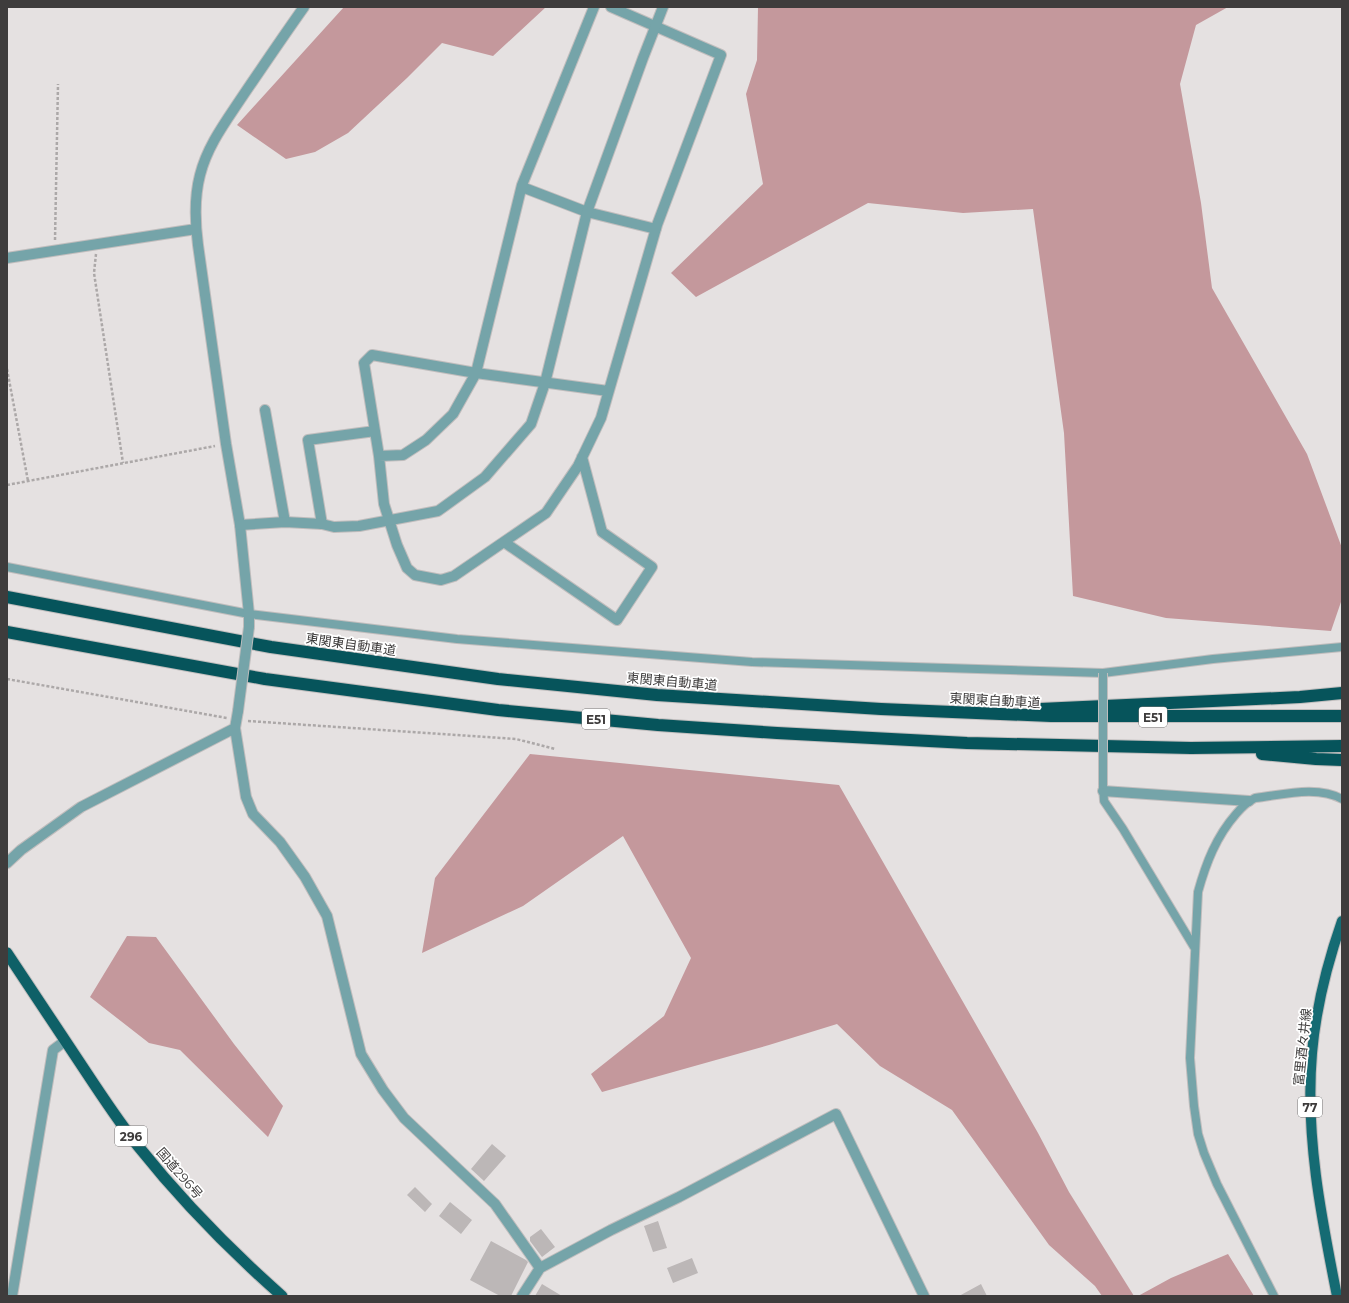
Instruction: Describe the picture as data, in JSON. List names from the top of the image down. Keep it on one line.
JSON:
{"streets":{"highway":["東関東自動車道","E51","296","国道296号"],"main road":["富里酒々井線","77"]}}
